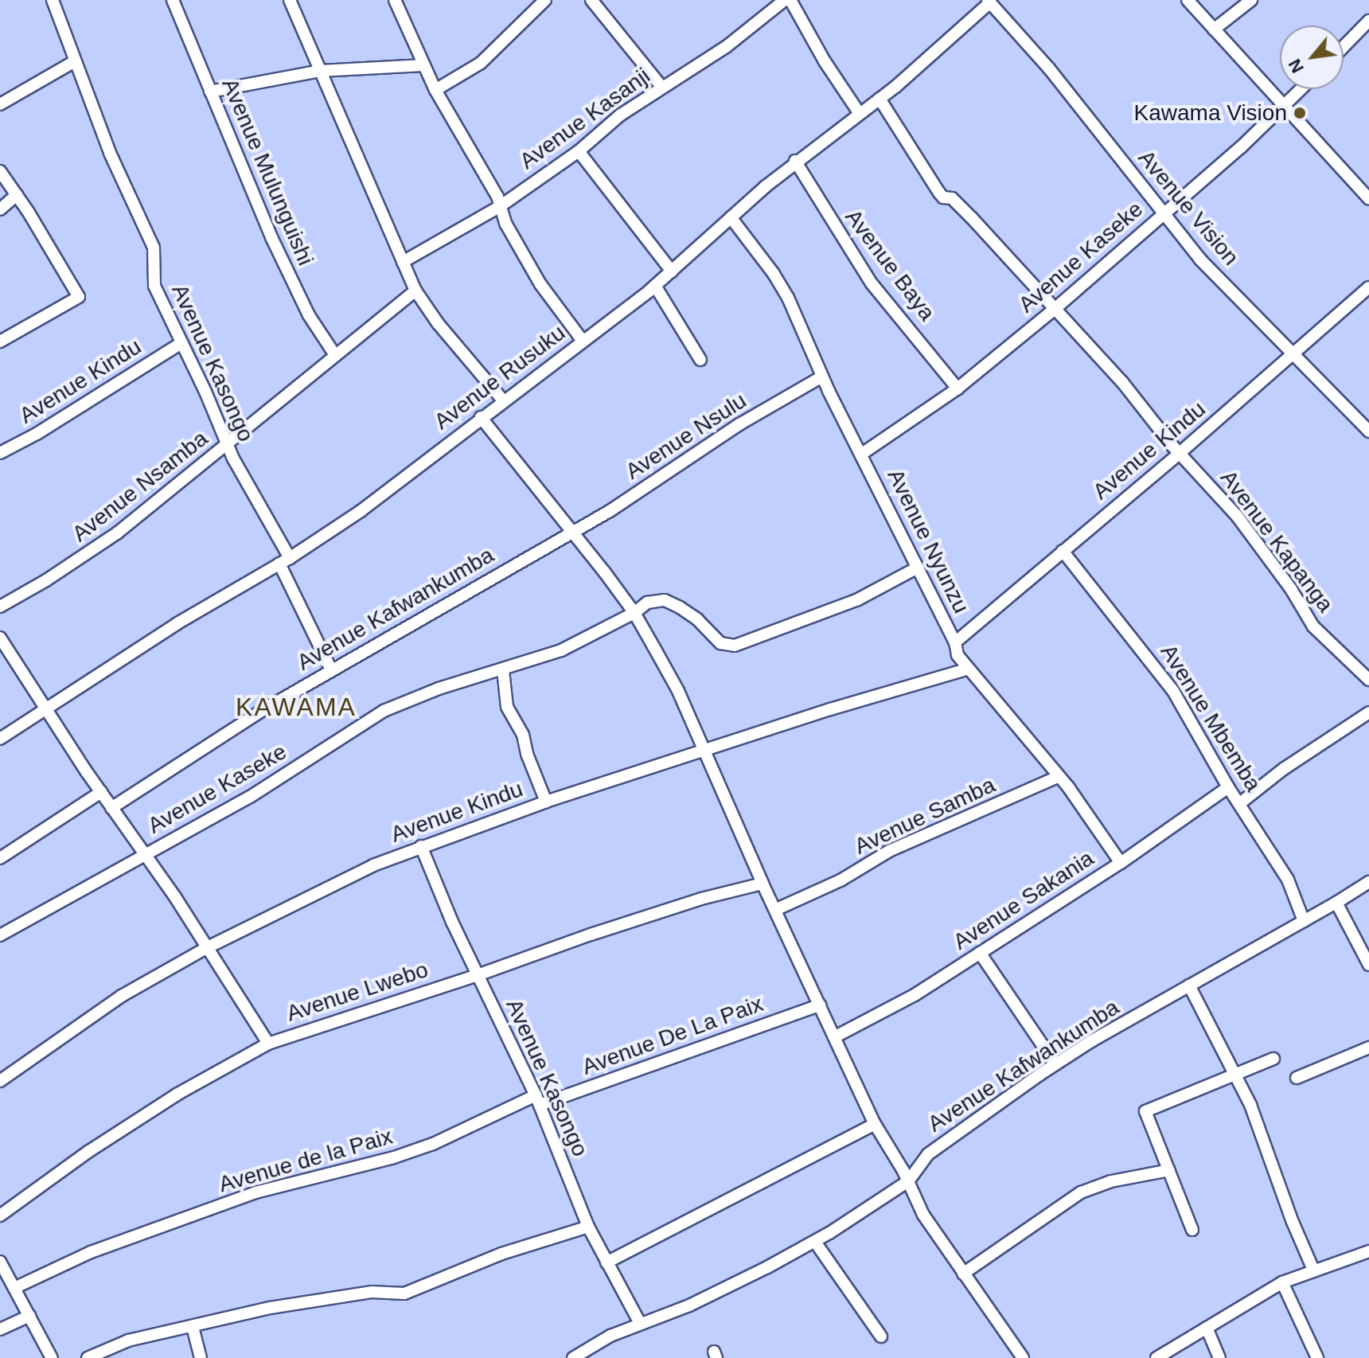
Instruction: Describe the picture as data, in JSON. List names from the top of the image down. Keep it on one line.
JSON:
{"streets":{"street":["Avenue Kasanji","Avenue Mulunguishi","Avenue Vision","Avenue Kaseke","Avenue Baya","Avenue Kasongo","Avenue Rusuku","Avenue Kindu","Avenue Nsulu","Avenue Nsamba","Avenue Nyunzu","Avenue Kapanga","Avenue Kafwankumba","Avenue Mbemba","Avenue Samba","Avenue Sakania","Avenue Lwebo","Avenue De La Paix","Avenue de la Paix"]},"crossings":[["Avenue Mulunguishi","Avenue Nsamba"],["Avenue Vision","Avenue Kaseke"],["Avenue Vision","Avenue Rusuku"],["Avenue Vision","Avenue Kindu"],["Avenue Kaseke","Avenue Baya"],["Avenue Kaseke","Avenue Nyunzu"],["Avenue Kaseke","Avenue Kapanga"],["Avenue Baya","Avenue Rusuku"],["Avenue Kasongo","Avenue Rusuku"],["Avenue Kasongo","Avenue Kindu"],["Avenue Kasongo","Avenue Nsamba"],["Avenue Kasongo","Avenue Kafwankumba"],["Avenue Kasongo","Avenue Lwebo"],["Avenue Kasongo","Avenue De La Paix"],["Avenue Kasongo","Avenue de la Paix"],["Avenue Rusuku","Avenue Nyunzu"],["Avenue Rusuku","Avenue Kapanga"],["Avenue Kindu","Avenue Nyunzu"],["Avenue Kindu","Avenue Kapanga"],["Avenue Kindu","Avenue Mbemba"],["Avenue Nsulu","Avenue Nyunzu"],["Avenue Nsulu","Avenue Kafwankumba"],["Avenue Nyunzu","Avenue Samba"],["Avenue Nyunzu","Avenue Sakania"],["Avenue Kafwankumba","Avenue Mbemba"],["Avenue Mbemba","Avenue Sakania"],["Avenue De La Paix","Avenue de la Paix"]],"districts":["KAWAMA"],"places":["Kawama Vision"],"north":"bottom left"}
